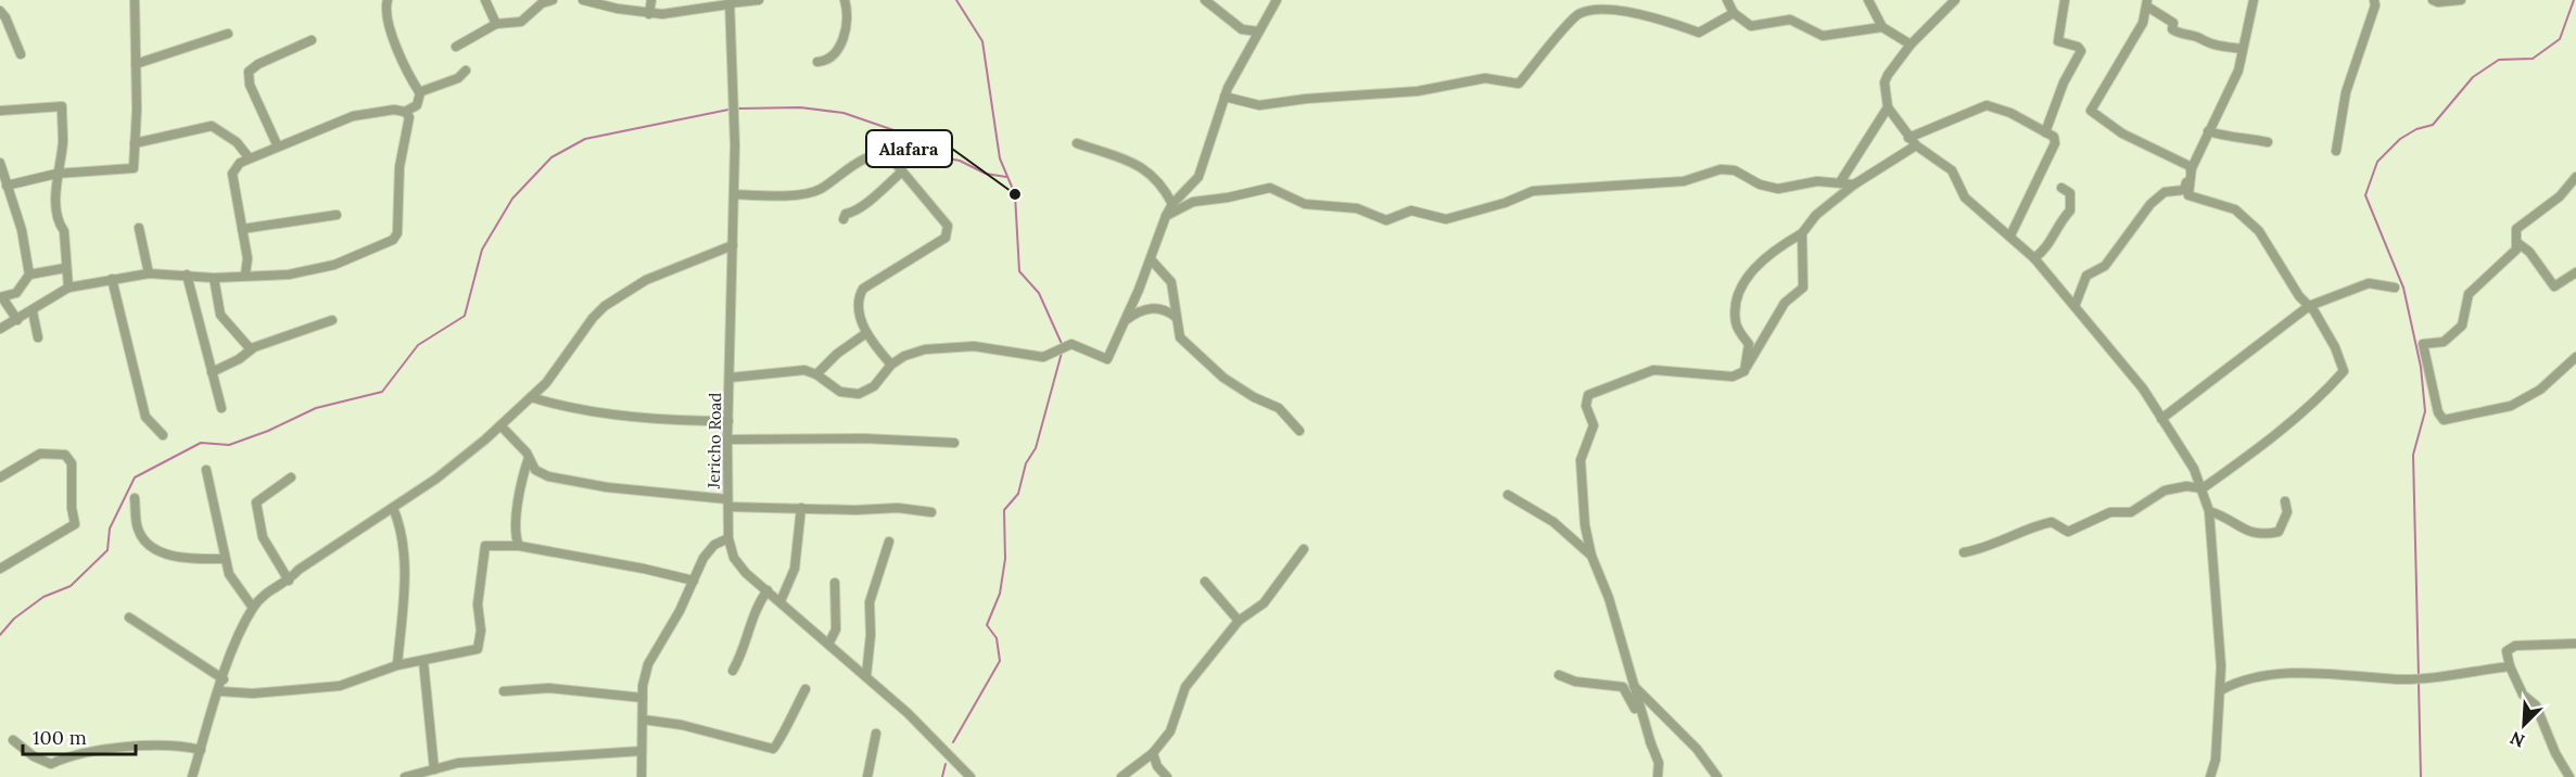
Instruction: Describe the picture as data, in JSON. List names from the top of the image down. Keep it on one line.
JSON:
{"streets":{"street":["Jericho Road"]},"places":["Alafara"],"scale_bar":"100 m","north":"bottom left"}
